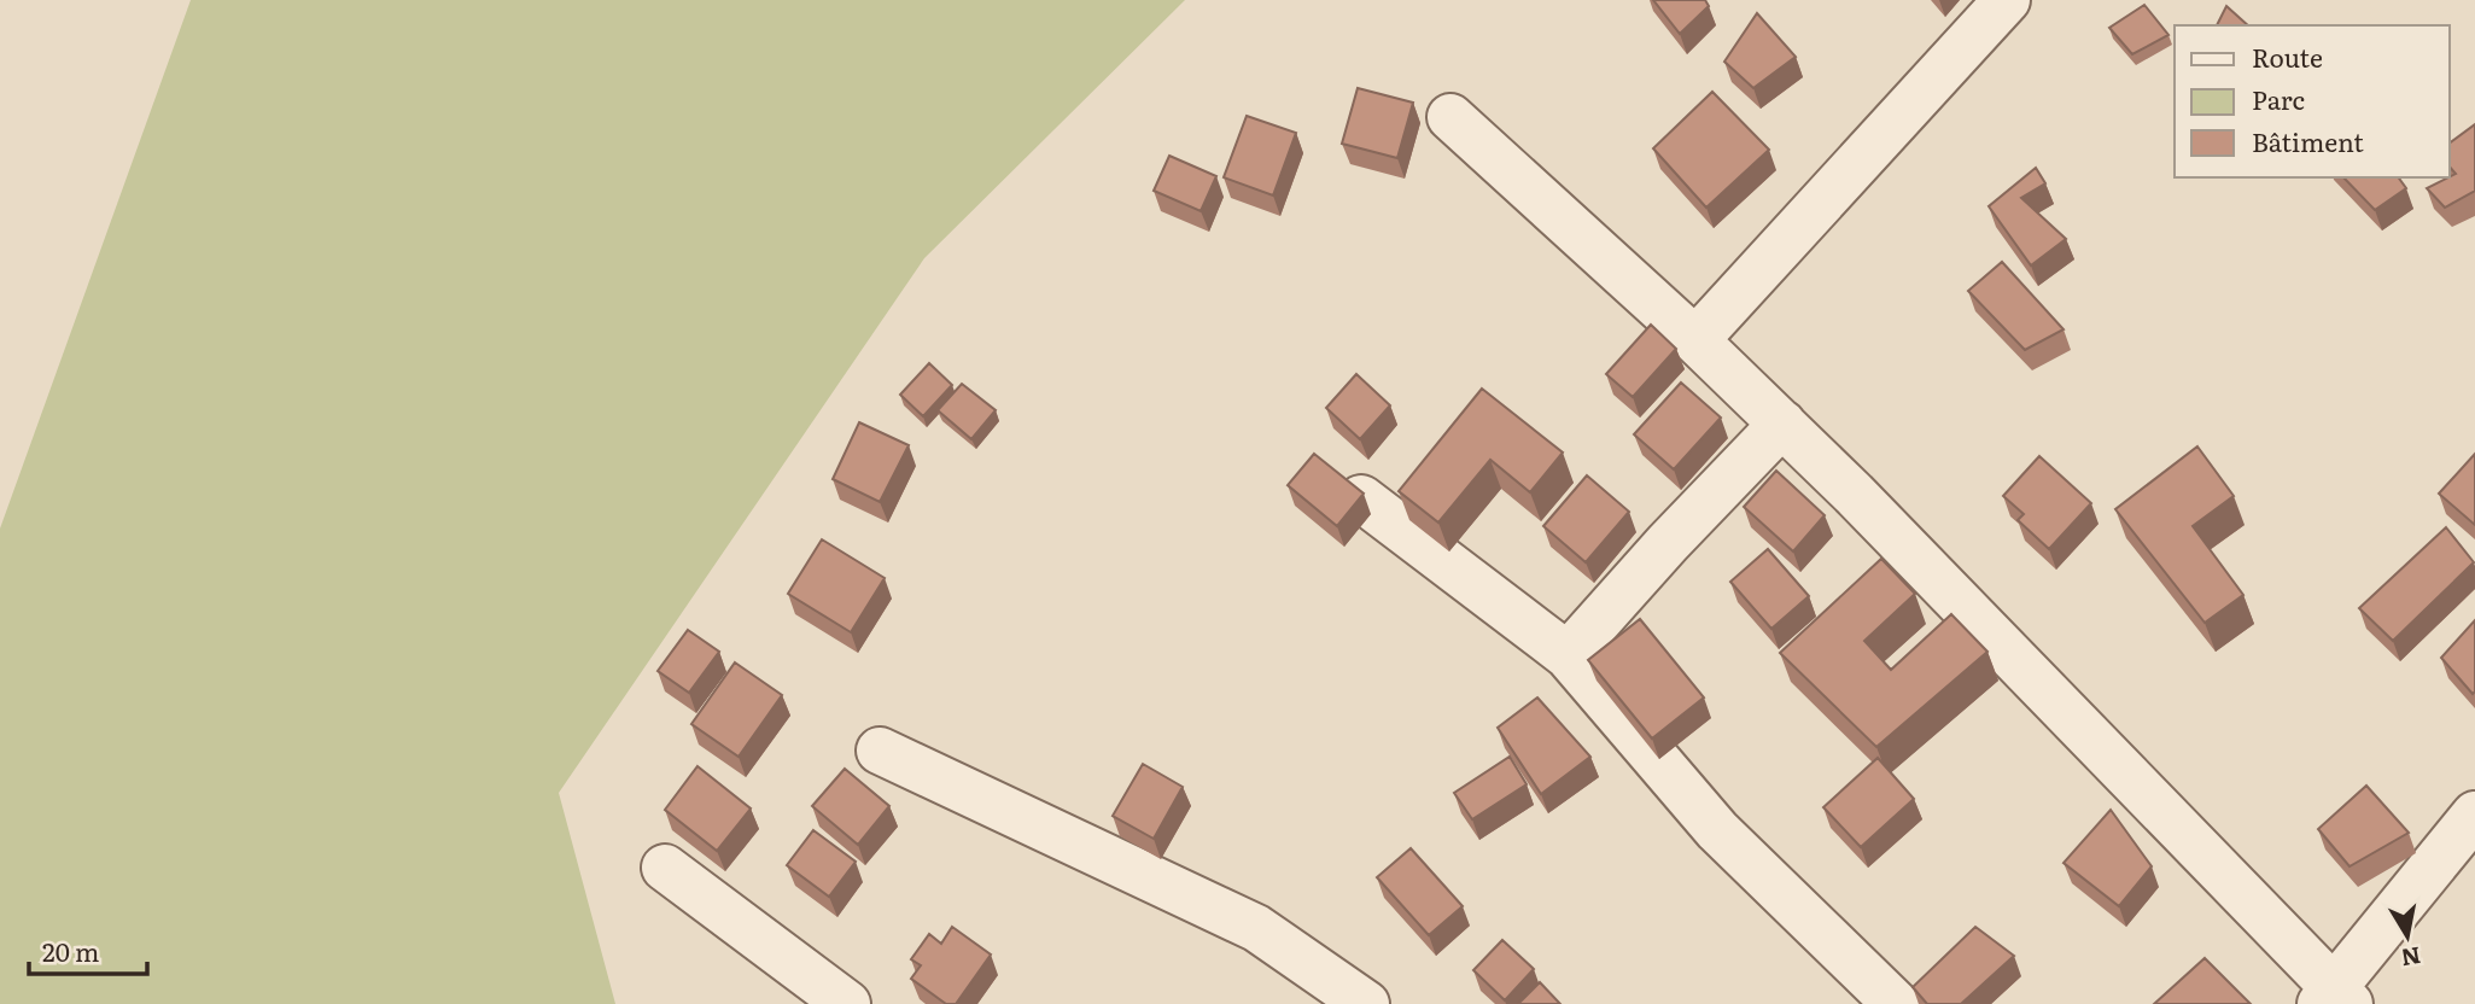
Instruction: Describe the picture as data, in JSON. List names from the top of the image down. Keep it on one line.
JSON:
{"legend":["Route","Parc","Bâtiment"],"scale_bar":"20 m","north":"bottom"}
